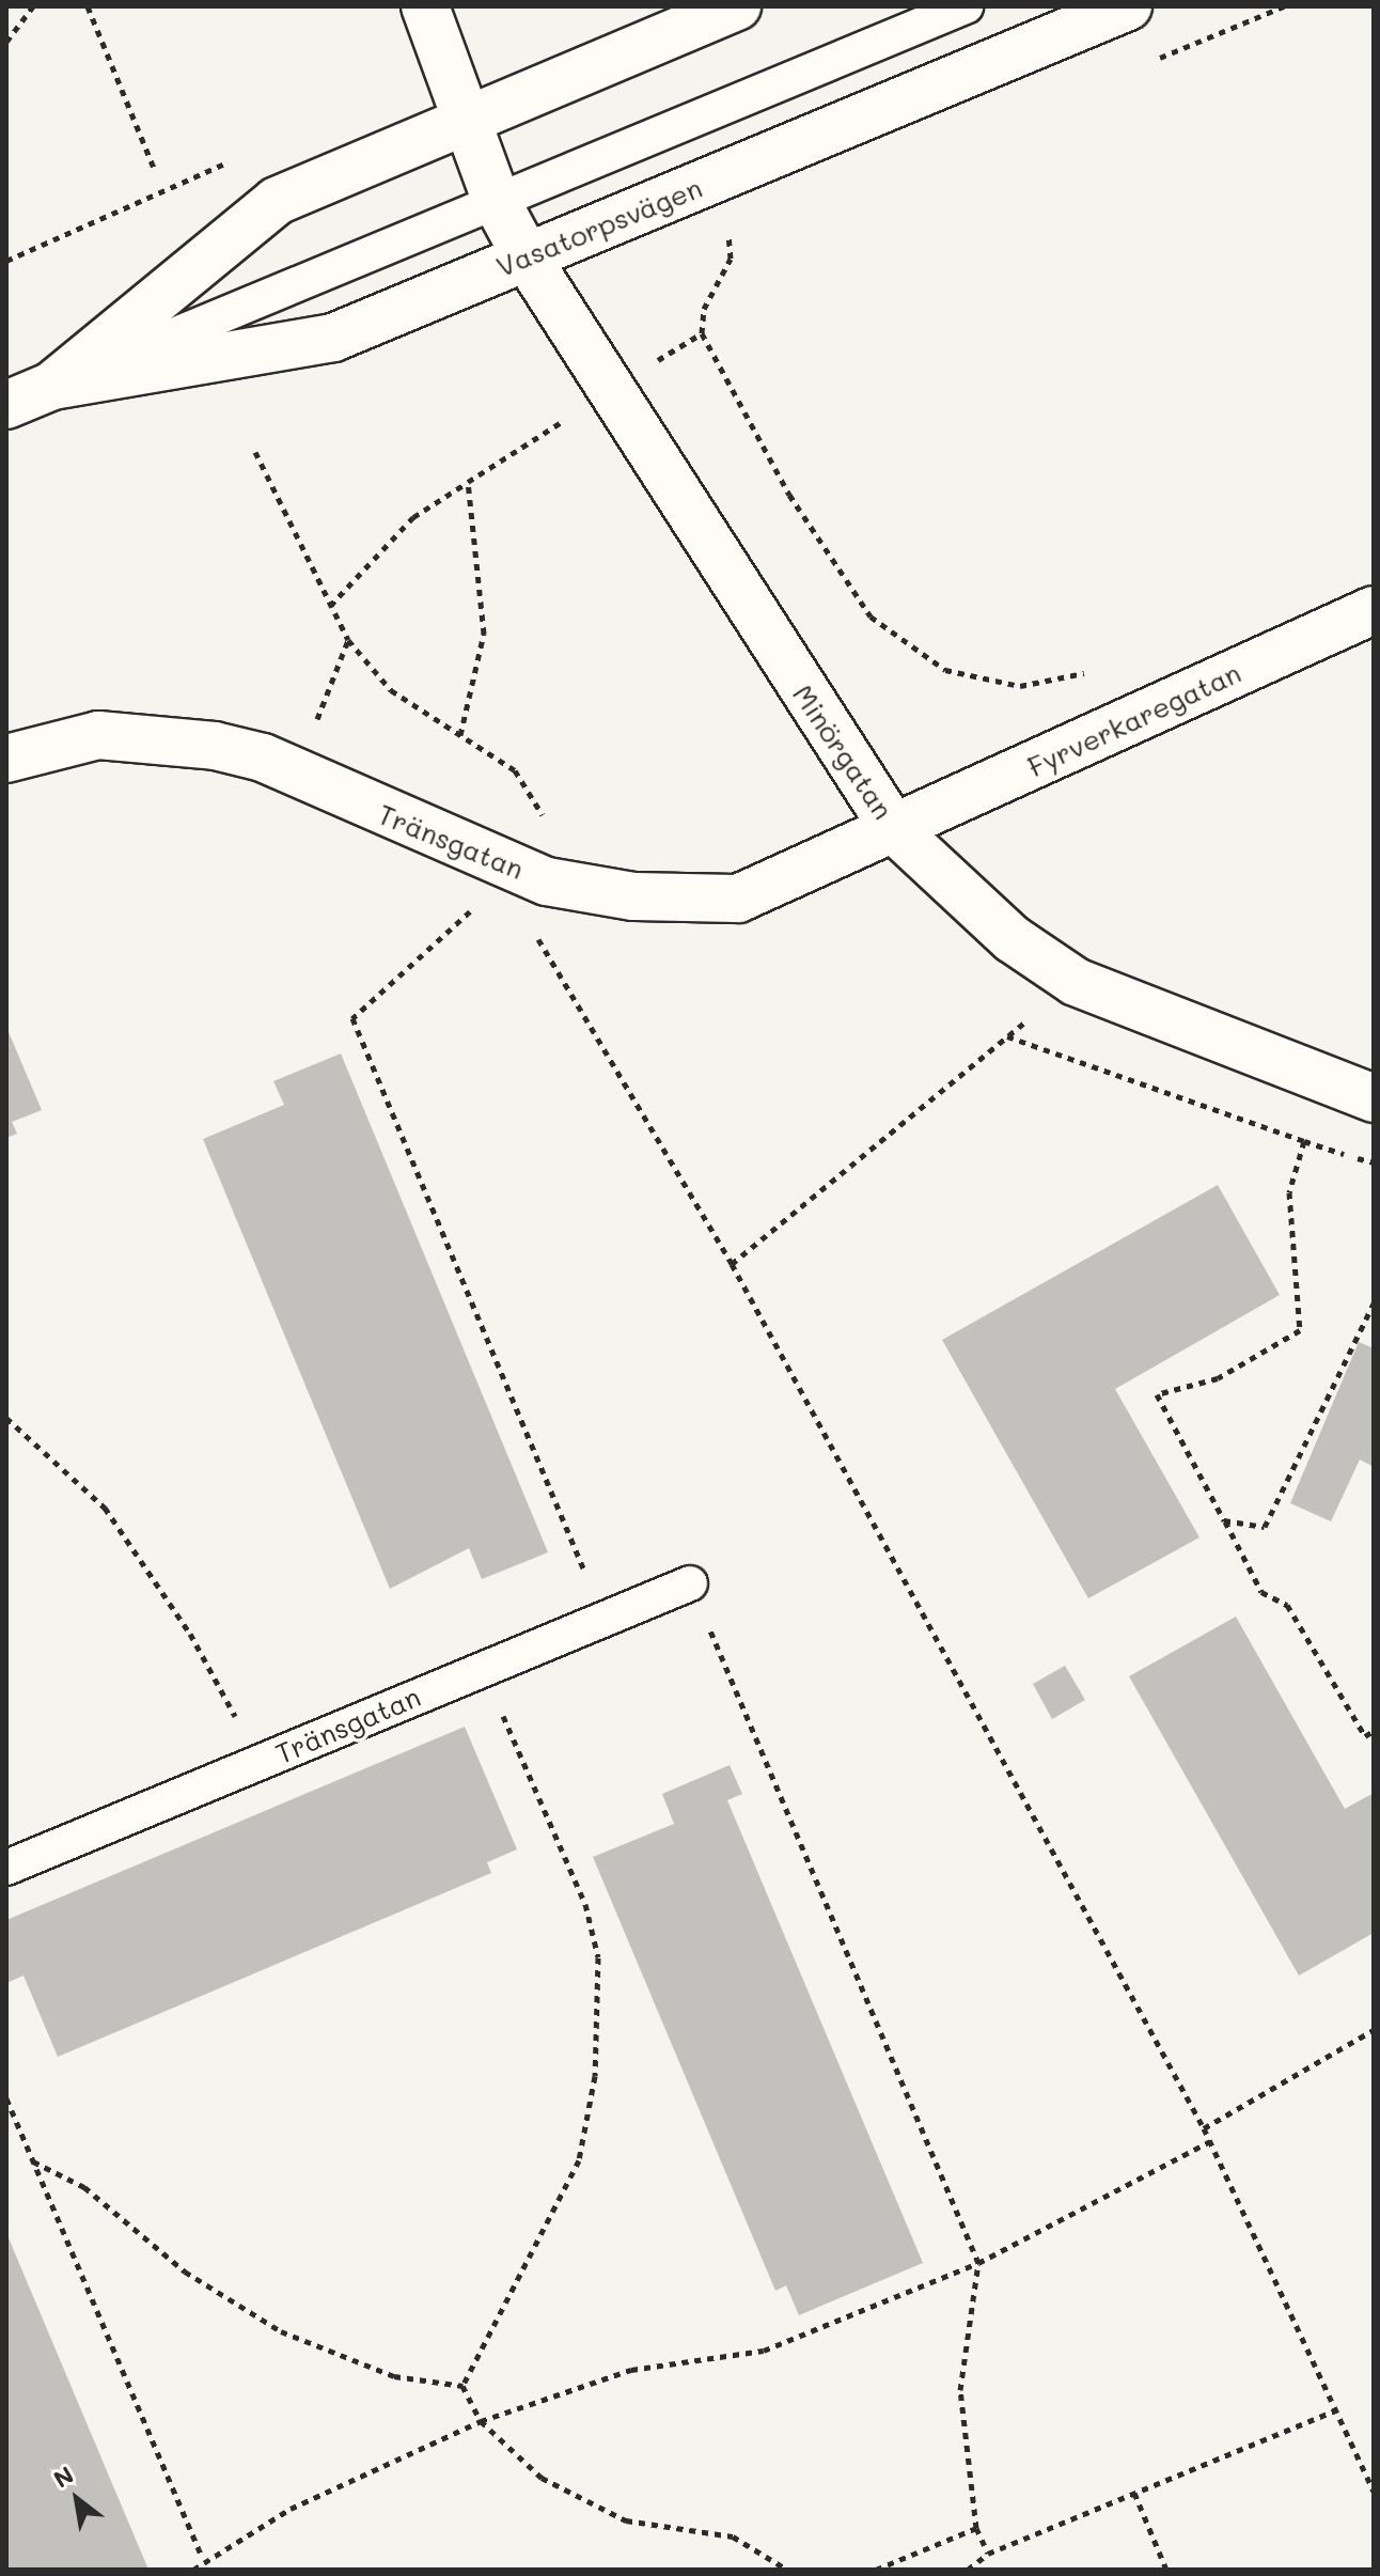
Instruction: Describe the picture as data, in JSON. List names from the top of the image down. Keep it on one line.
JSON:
{"streets":{"street":["Vasatorpsvägen","Fyrverkaregatan","Minörgatan","Tränsgatan"]},"crossings":[["Vasatorpsvägen","Minörgatan"],["Fyrverkaregatan","Minörgatan"],["Fyrverkaregatan","Tränsgatan"],["Minörgatan","Tränsgatan"]],"north":"top left"}
